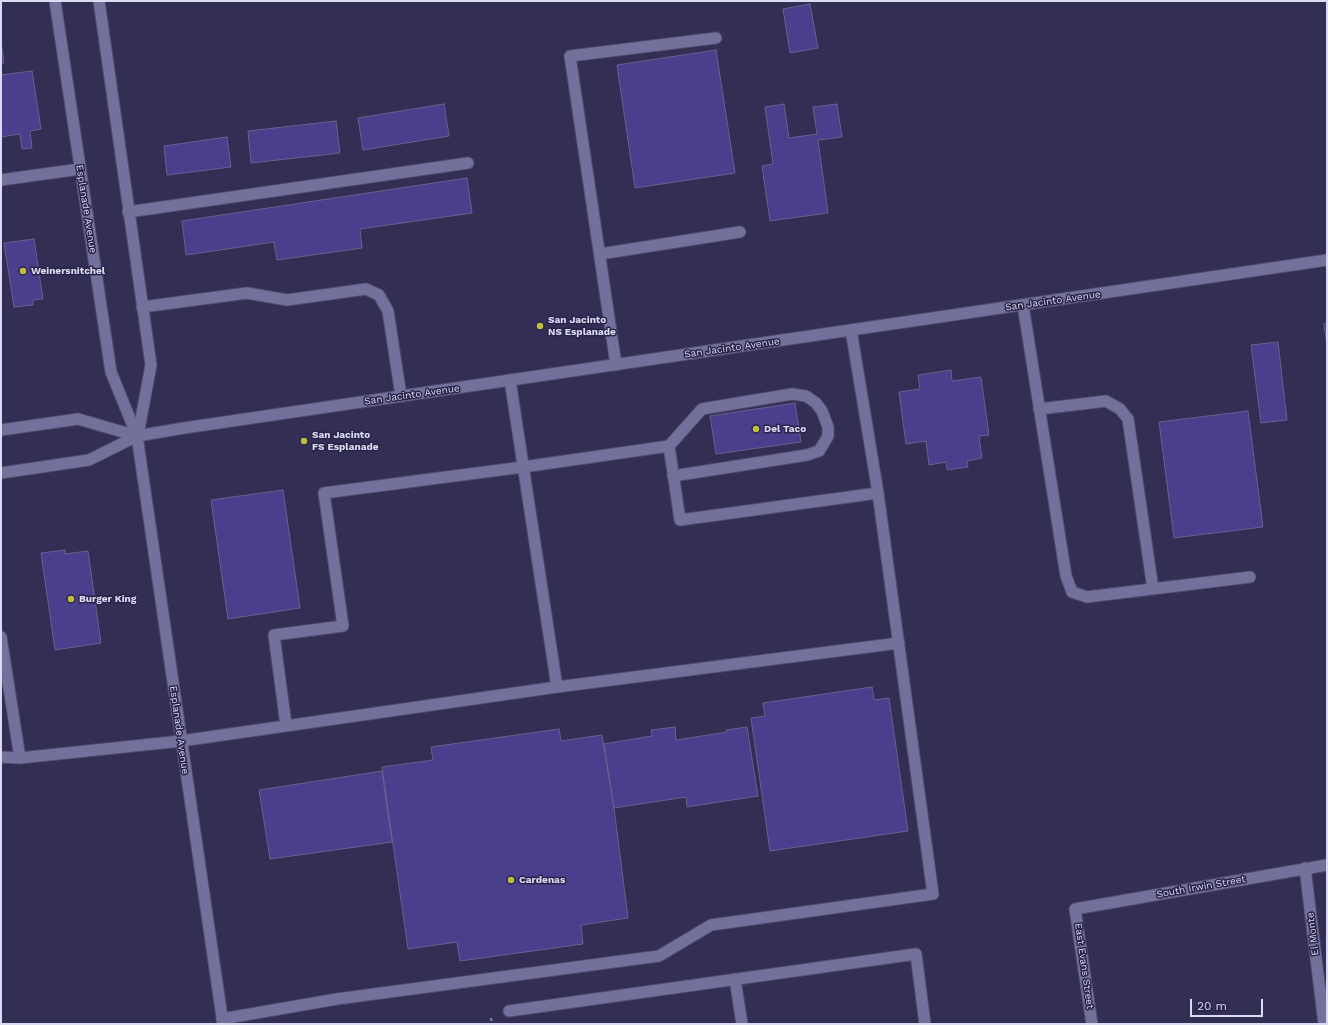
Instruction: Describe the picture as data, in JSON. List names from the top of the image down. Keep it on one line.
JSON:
{"streets":{"main road":["Esplanade Avenue","San Jacinto Avenue","South Irwin Street","El Monte","East Evans Street"]},"crossings":[["Esplanade Avenue","San Jacinto Avenue"],["South Irwin Street","El Monte"],["South Irwin Street","East Evans Street"]],"places":["Weinersnitchel","San Jacinto NS Esplanade","Del Taco","San Jacinto FS Esplanade","Burger King","Cardenas"],"scale_bar":"20 m"}
